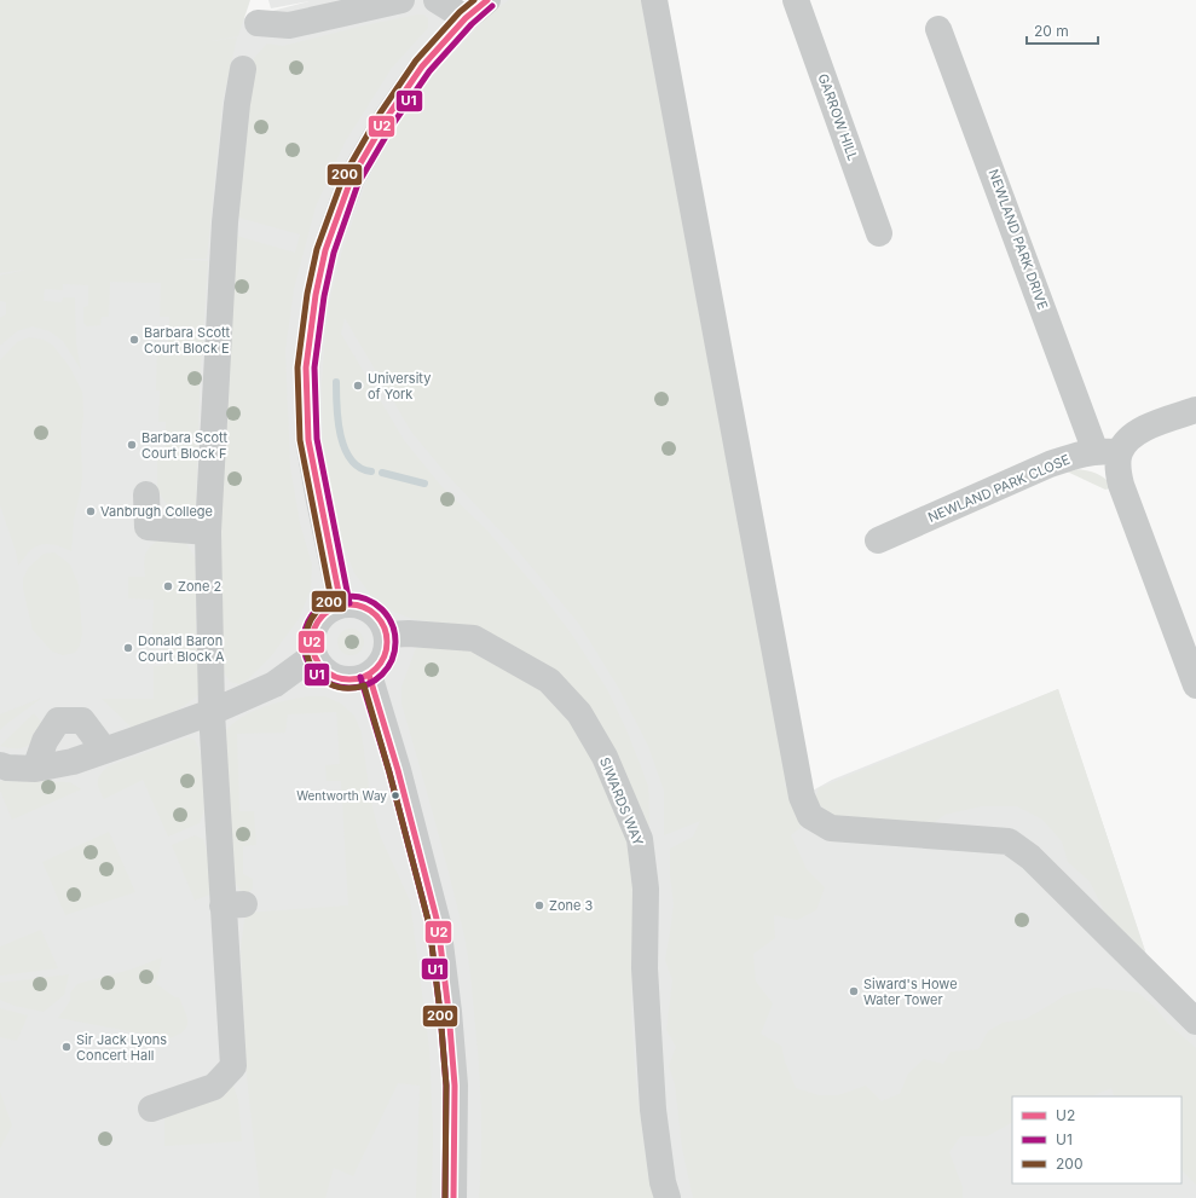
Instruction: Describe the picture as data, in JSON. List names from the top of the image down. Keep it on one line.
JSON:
{"streets":{"street":["GARROW HILL","NEWLAND PARK DRIVE","NEWLAND PARK CLOSE","SIWARDS WAY"]},"crossings":[["NEWLAND PARK DRIVE","NEWLAND PARK CLOSE"]],"places":["Barbara Scott Court Block E","University of York","Barbara Scott Court Block F","Vanbrugh College","Zone 2","Donald Baron Court Block A","Wentworth Way","Zone 3","Siward's Howe Water Tower","Sir Jack Lyons Concert Hall"],"lines":["transit line U2","transit line 200","transit line U1"],"legend":["U2","U1","200"],"scale_bar":"20 m"}
